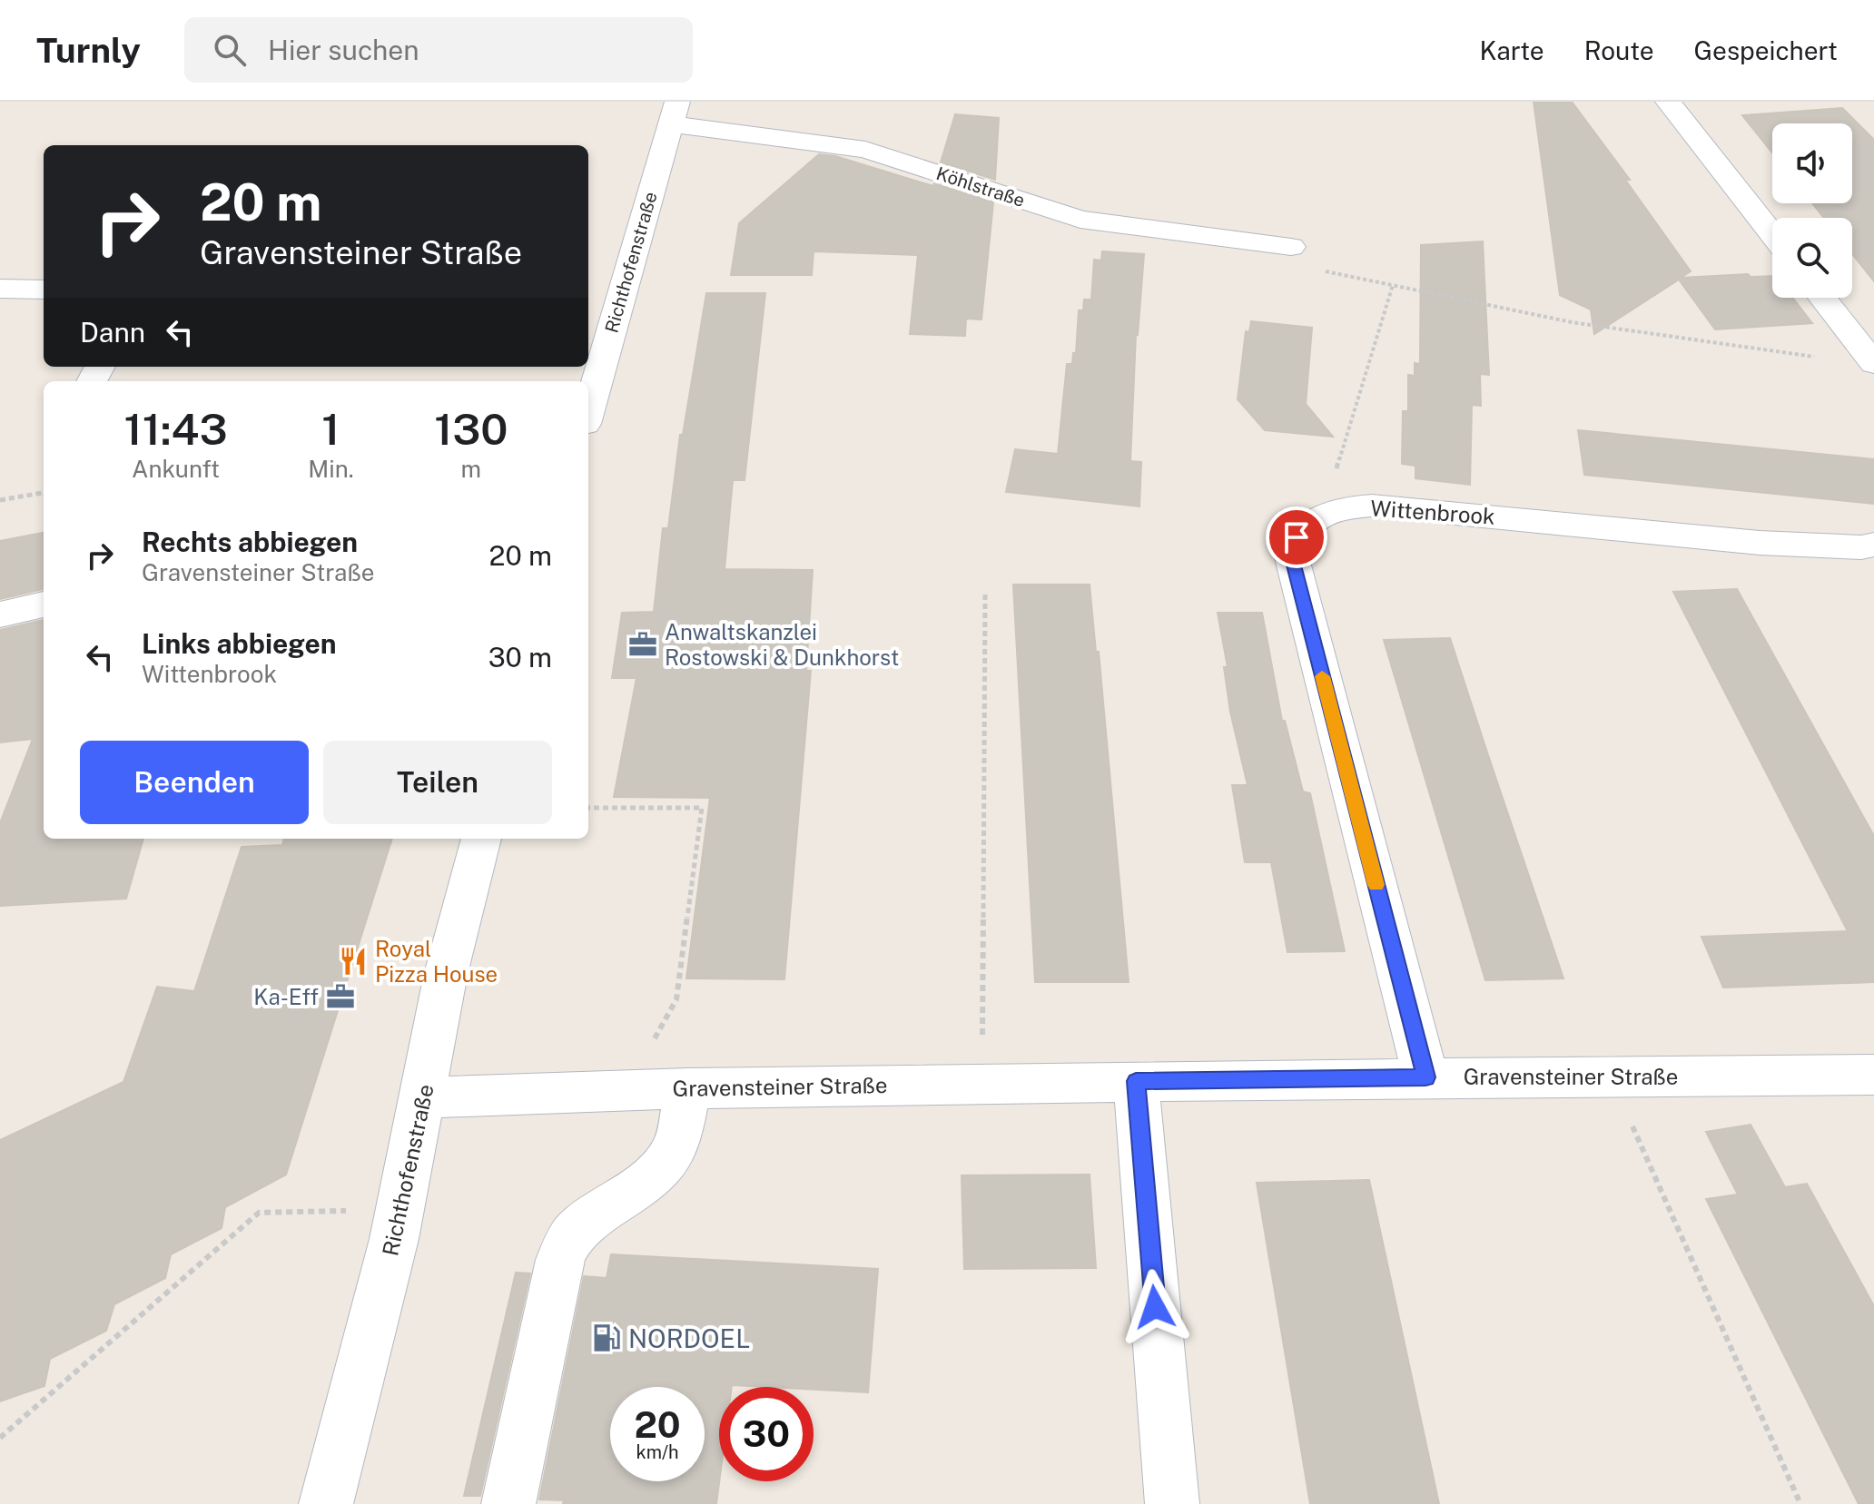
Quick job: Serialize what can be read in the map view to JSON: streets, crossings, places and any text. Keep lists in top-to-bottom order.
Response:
{
  "streets": {
    "street": [
      "Köhlstraße",
      "Richthofenstraße",
      "Wittenbrook",
      "Gravensteiner Straße"
    ]
  },
  "crossings": [
    ["Köhlstraße", "Richthofenstraße"],
    ["Richthofenstraße", "Gravensteiner Straße"],
    ["Wittenbrook", "Gravensteiner Straße"]
  ],
  "places": {
    "office": ["Anwaltskanzlei Rostowski & Dunkhorst", "Ka-Eff"],
    "restaurant": ["Royal Pizza House"],
    "fuel station": ["NORDOEL"]
  },
  "page": {
    "header": "Turnly",
    "search": "Hier suchen",
    "nav": ["Karte", "Route", "Gespeichert"],
    "turn": ["20 m", "Gravensteiner Straße"],
    "then": "Dann",
    "eta": [
      "11:43",
      "Ankunft",
      "1",
      "Min.",
      "130",
      "m"
    ],
    "list": [
      {
        "name": "Rechts abbiegen",
        "note": "Gravensteiner Straße",
        "value": "20 m"
      },
      {
        "name": "Links abbiegen",
        "note": "Wittenbrook",
        "value": "30 m"
      }
    ],
    "buttons": ["Beenden", "Teilen"],
    "speed": "20 km/h",
    "limit": "30"
  }
}
